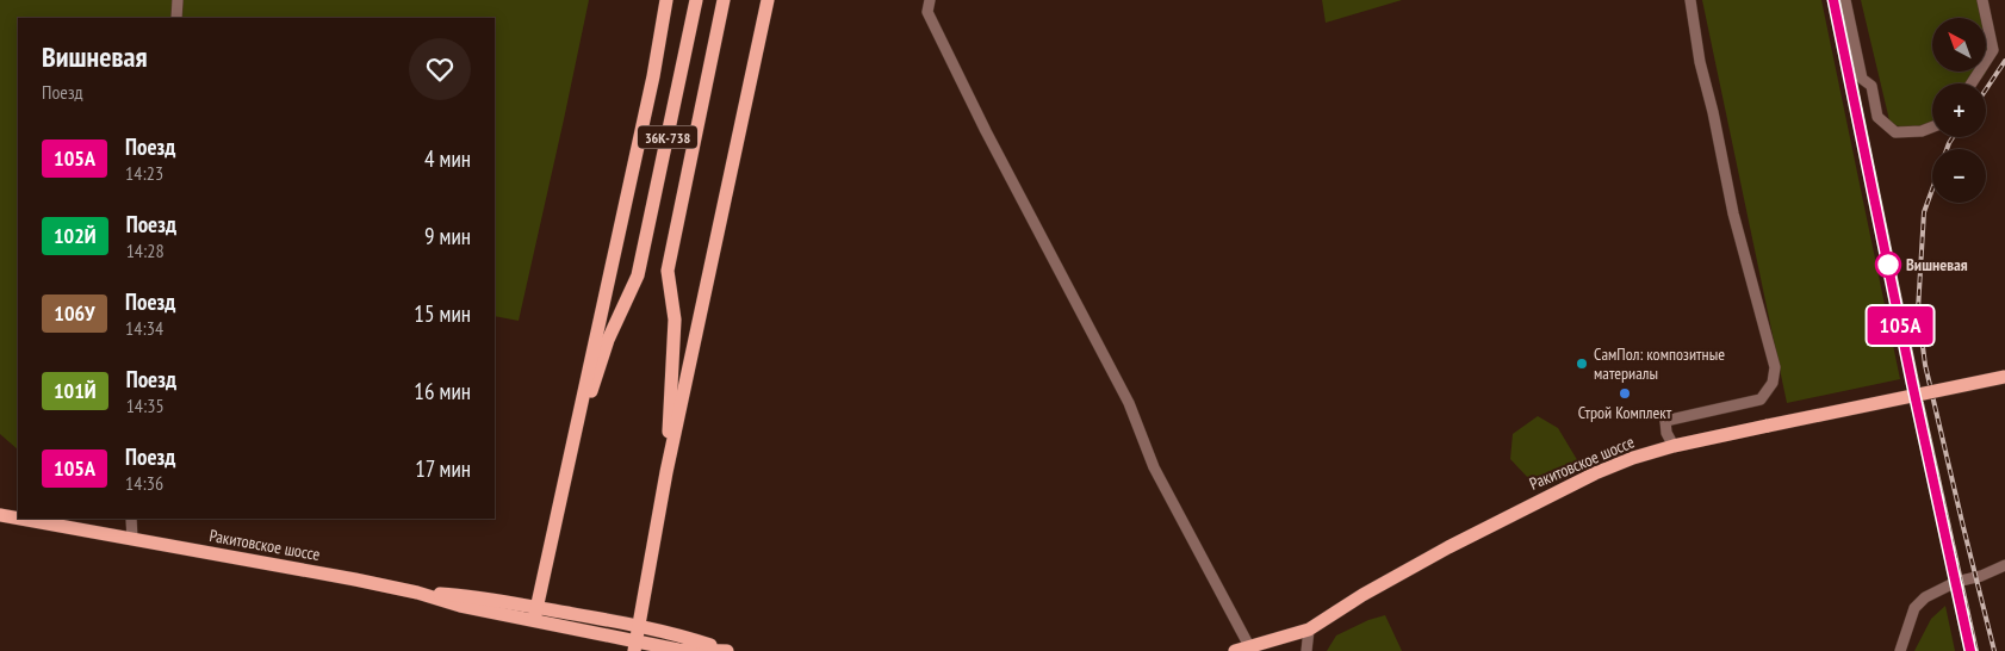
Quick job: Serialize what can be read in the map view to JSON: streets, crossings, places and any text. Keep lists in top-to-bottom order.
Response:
{
  "streets": {
    "main road": ["36К-738", "Ракитовское шоссе"]
  },
  "crossings": [
    ["36К-738", "Ракитовское шоссе"]
  ],
  "places": ["Вишневая", "СамПол: композитные материалы", "Строй Комплект"],
  "north": "top left",
  "page": {
    "on_map": "105А",
    "map_buttons": ["+", "−"],
    "heading": ["Вишневая", "Поезд"],
    "list": [
      {
        "mark": "105А",
        "name": "Поезд",
        "note": "14:23",
        "value": "4 мин"
      },
      {
        "mark": "102Й",
        "name": "Поезд",
        "note": "14:28",
        "value": "9 мин"
      },
      {
        "mark": "106У",
        "name": "Поезд",
        "note": "14:34",
        "value": "15 мин"
      },
      {
        "mark": "101Й",
        "name": "Поезд",
        "note": "14:35",
        "value": "16 мин"
      },
      {
        "mark": "105А",
        "name": "Поезд",
        "note": "14:36",
        "value": "17 мин"
      }
    ]
  }
}
